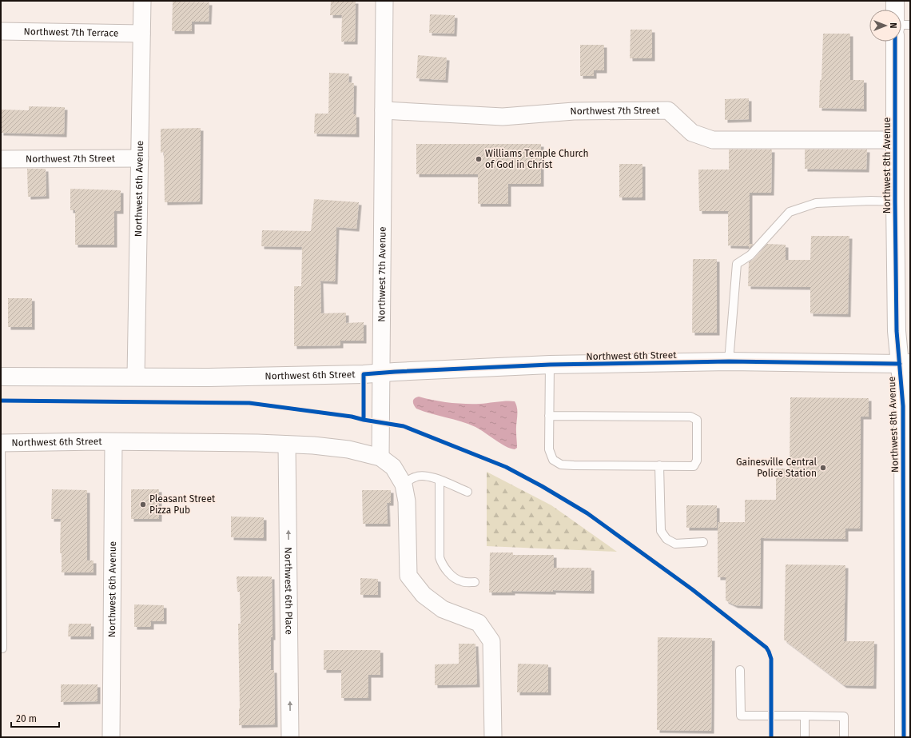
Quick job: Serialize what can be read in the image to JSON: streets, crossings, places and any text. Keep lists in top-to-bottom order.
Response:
{
  "streets": {
    "street": [
      "Northwest 7th Terrace",
      "Northwest 7th Street",
      "Northwest 8th Avenue",
      "Northwest 6th Avenue",
      "Northwest 7th Avenue",
      "Northwest 6th Street",
      "Northwest 6th Place"
    ]
  },
  "crossings": [
    ["Northwest 7th Terrace", "Northwest 6th Avenue"],
    ["Northwest 7th Street", "Northwest 8th Avenue"],
    ["Northwest 7th Street", "Northwest 6th Avenue"],
    ["Northwest 7th Street", "Northwest 7th Avenue"],
    ["Northwest 8th Avenue", "Northwest 6th Street"],
    ["Northwest 6th Avenue", "Northwest 6th Street"],
    ["Northwest 7th Avenue", "Northwest 6th Street"],
    ["Northwest 6th Street", "Northwest 6th Place"]
  ],
  "one_way": ["Northwest 6th Place"],
  "places": ["Williams Temple Church of God in Christ", "Gainesville Central Police Station", "Pleasant Street Pizza Pub"],
  "scale_bar": "20 m",
  "north": "right"
}
